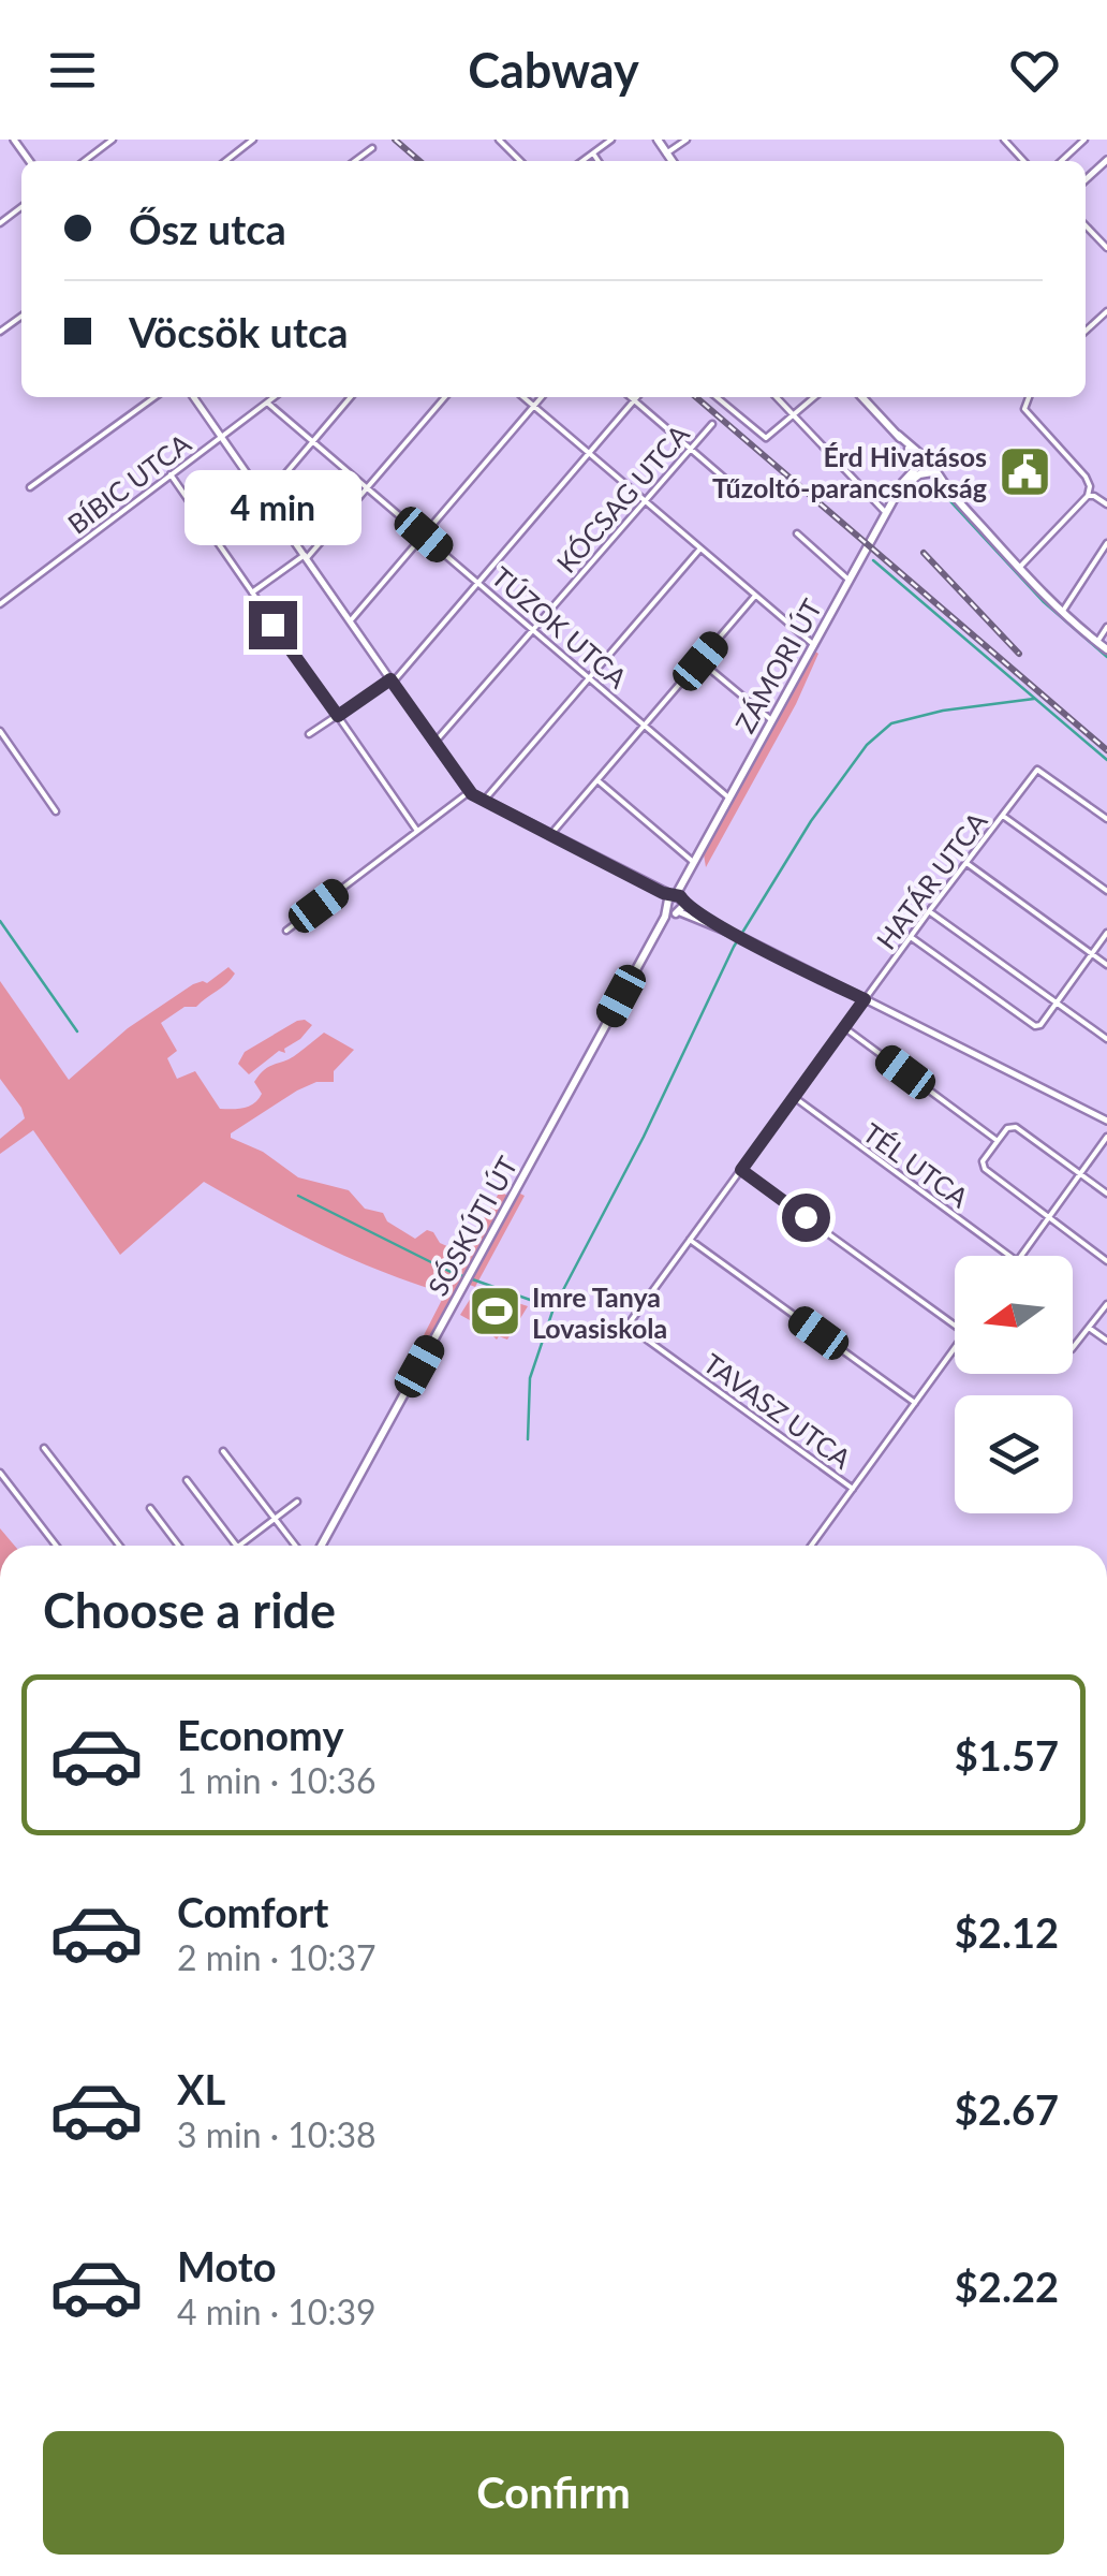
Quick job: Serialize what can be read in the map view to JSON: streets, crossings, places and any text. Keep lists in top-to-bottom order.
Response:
{
  "streets": {
    "main road": ["ZÁMORI ÚT", "SÓSKÚTI ÚT"],
    "street": [
      "BÍBIC UTCA",
      "KÓCSAG UTCA",
      "TÚZOK UTCA",
      "HATÁR UTCA",
      "TÉL UTCA",
      "TAVASZ UTCA"
    ]
  },
  "crossings": [
    ["BÍBIC UTCA", "TÚZOK UTCA"],
    ["KÓCSAG UTCA", "TÚZOK UTCA"],
    ["TÚZOK UTCA", "ZÁMORI ÚT"],
    ["ZÁMORI ÚT", "SÓSKÚTI ÚT"],
    ["HATÁR UTCA", "TÉL UTCA"],
    ["HATÁR UTCA", "TAVASZ UTCA"]
  ],
  "places": {
    "public building": ["Érd Hivatásos Tűzoltó-parancsnokság"],
    "sports": ["Imre Tanya Lovasiskola"]
  },
  "north": "left",
  "page": {
    "header": "Cabway",
    "banner": ["Ősz utca", "Vöcsök utca"],
    "bubble": "4 min",
    "heading": "Choose a ride",
    "list": [
      {
        "name": "Economy",
        "note": "1 min · 10:36",
        "value": "$1.57"
      },
      {
        "name": "Comfort",
        "note": "2 min · 10:37",
        "value": "$2.12"
      },
      {
        "name": "XL",
        "note": "3 min · 10:38",
        "value": "$2.67"
      },
      {
        "name": "Moto",
        "note": "4 min · 10:39",
        "value": "$2.22"
      }
    ],
    "buttons": "Confirm"
  }
}
